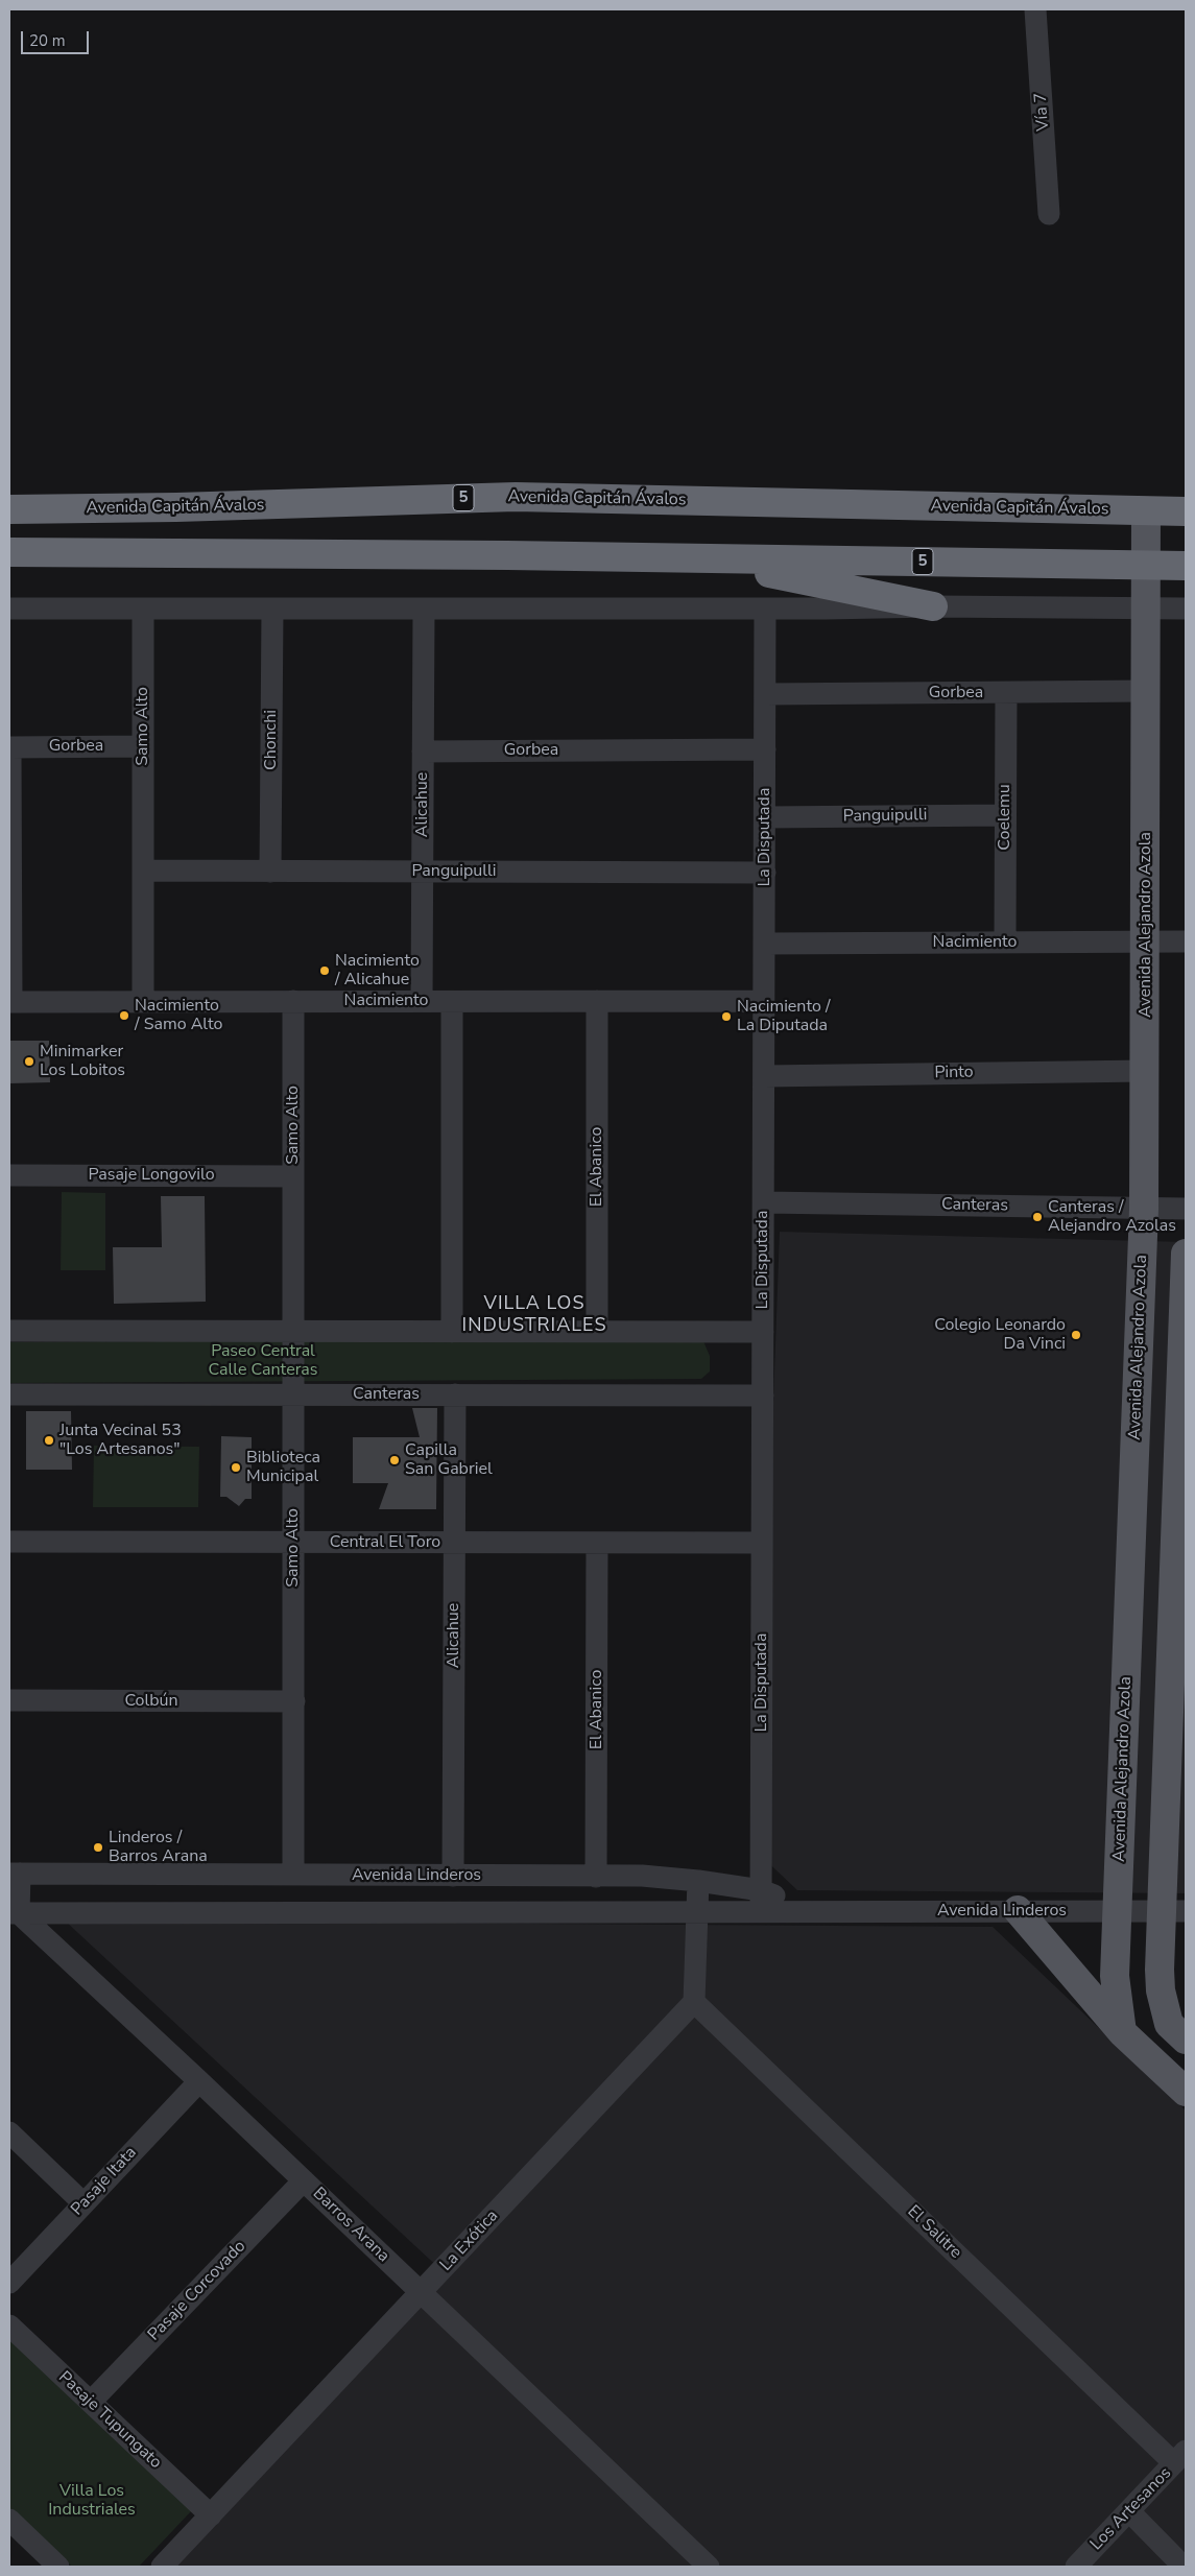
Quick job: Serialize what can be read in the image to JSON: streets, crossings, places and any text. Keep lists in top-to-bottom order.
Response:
{
  "streets": {
    "highway": ["5", "Avenida Capitán Ávalos"],
    "main road": ["Avenida Alejandro Azola"],
    "street": [
      "Vía 7",
      "Gorbea",
      "Samo Alto",
      "Chonchi",
      "Alicahue",
      "Panguipulli",
      "Coelemu",
      "La Disputada",
      "Nacimiento",
      "Pinto",
      "El Abanico",
      "Pasaje Longovilo",
      "Canteras",
      "Central El Toro",
      "Colbún",
      "Avenida Linderos",
      "Pasaje Itata",
      "Barros Arana",
      "El Salitre",
      "La Exótica",
      "Pasaje Corcovado",
      "Pasaje Tupungato",
      "Los Artesanos"
    ]
  },
  "crossings": [
    ["5", "Avenida Alejandro Azola"],
    ["Avenida Capitán Ávalos", "Avenida Alejandro Azola"],
    ["Gorbea", "Samo Alto"],
    ["Gorbea", "Alicahue"],
    ["Gorbea", "Coelemu"],
    ["Gorbea", "La Disputada"],
    ["Gorbea", "Avenida Alejandro Azola"],
    ["Samo Alto", "Panguipulli"],
    ["Samo Alto", "Nacimiento"],
    ["Samo Alto", "Pasaje Longovilo"],
    ["Samo Alto", "Canteras"],
    ["Samo Alto", "Central El Toro"],
    ["Samo Alto", "Colbún"],
    ["Samo Alto", "Avenida Linderos"],
    ["Chonchi", "Panguipulli"],
    ["Alicahue", "Panguipulli"],
    ["Alicahue", "Nacimiento"],
    ["Alicahue", "Canteras"],
    ["Alicahue", "Central El Toro"],
    ["Alicahue", "Avenida Linderos"],
    ["Panguipulli", "Coelemu"],
    ["Panguipulli", "La Disputada"],
    ["Coelemu", "Nacimiento"],
    ["La Disputada", "Nacimiento"],
    ["La Disputada", "Pinto"],
    ["La Disputada", "Canteras"],
    ["La Disputada", "Central El Toro"],
    ["La Disputada", "Avenida Linderos"],
    ["Avenida Alejandro Azola", "Nacimiento"],
    ["Avenida Alejandro Azola", "Pinto"],
    ["Avenida Alejandro Azola", "Canteras"],
    ["Avenida Alejandro Azola", "Avenida Linderos"],
    ["Nacimiento", "El Abanico"],
    ["El Abanico", "Central El Toro"],
    ["El Abanico", "Avenida Linderos"],
    ["Avenida Linderos", "Barros Arana"],
    ["Pasaje Itata", "Barros Arana"],
    ["Barros Arana", "La Exótica"],
    ["Barros Arana", "Pasaje Corcovado"],
    ["El Salitre", "La Exótica"],
    ["El Salitre", "Los Artesanos"],
    ["La Exótica", "Pasaje Tupungato"],
    ["Pasaje Corcovado", "Pasaje Tupungato"]
  ],
  "districts": ["VILLA LOS INDUSTRIALES"],
  "parks": ["Paseo Central Calle Canteras", "Villa Los Industriales"],
  "places": [
    "Nacimiento / Alicahue",
    "Nacimiento / Samo Alto",
    "Nacimiento / La Diputada",
    "Minimarker Los Lobitos",
    "Canteras / Alejandro Azolas",
    "Colegio Leonardo Da Vinci",
    "Junta Vecinal 53 \"Los Artesanos\"",
    "Capilla San Gabriel",
    "Biblioteca Municipal",
    "Linderos / Barros Arana"
  ],
  "scale_bar": "20 m"
}
